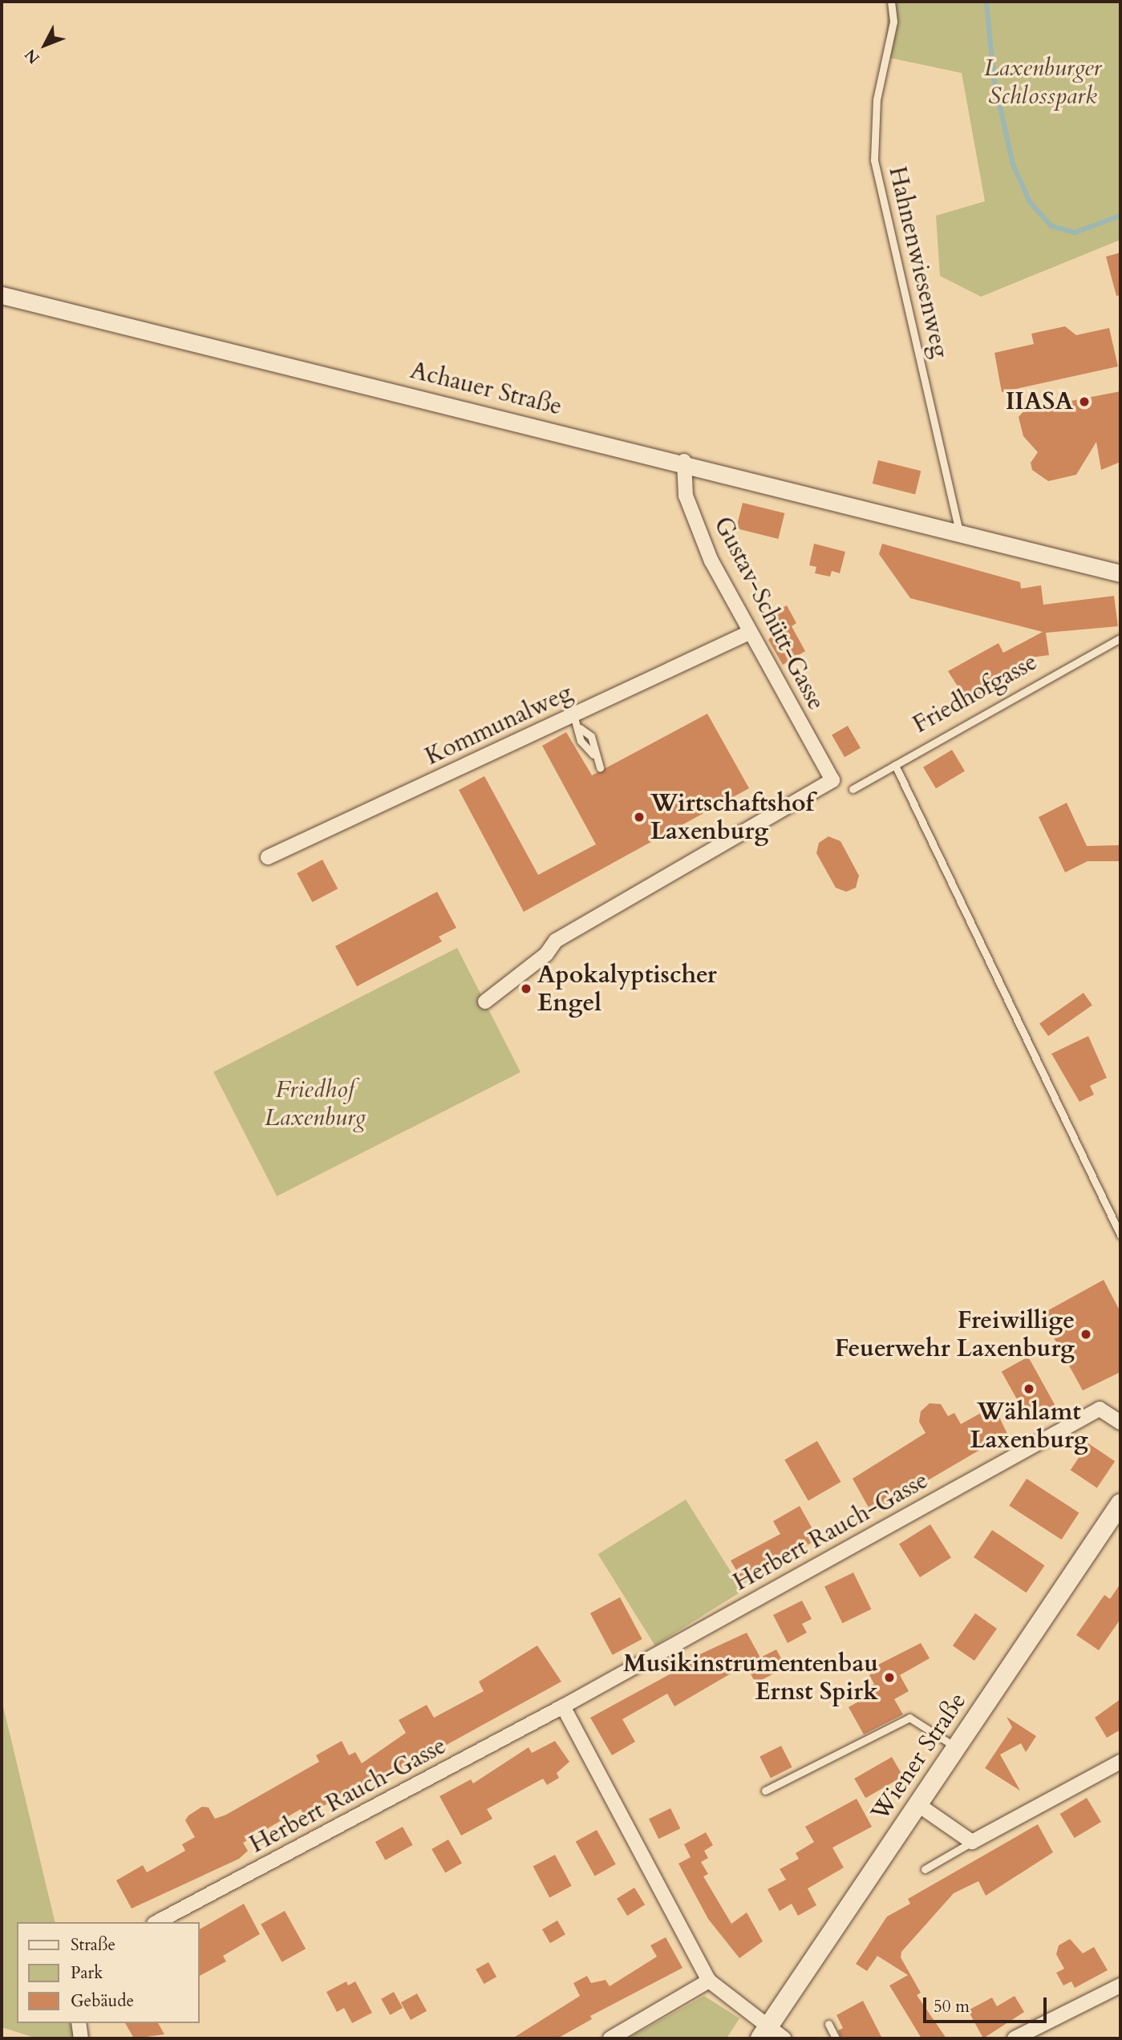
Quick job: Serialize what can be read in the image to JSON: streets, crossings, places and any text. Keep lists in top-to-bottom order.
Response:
{
  "streets": {
    "main road": ["Wiener Straße"],
    "street": [
      "Achauer Straße",
      "Gustav-Schütt-Gasse",
      "Kommunalweg",
      "Herbert Rauch-Gasse"
    ],
    "lane": ["Hahnenwiesenweg", "Friedhofgasse"]
  },
  "crossings": [
    ["Hahnenwiesenweg", "Achauer Straße"],
    ["Achauer Straße", "Gustav-Schütt-Gasse"],
    ["Gustav-Schütt-Gasse", "Kommunalweg"]
  ],
  "parks": ["Laxenburger Schlosspark", "Friedhof Laxenburg"],
  "places": [
    "IIASA",
    "Wirtschaftshof Laxenburg",
    "Apokalyptischer Engel",
    "Freiwillige Feuerwehr Laxenburg",
    "Wählamt Laxenburg",
    "Musikinstrumentenbau Ernst Spirk"
  ],
  "legend": ["Straße", "Park", "Gebäude"],
  "scale_bar": "50 m",
  "north": "bottom left"
}
